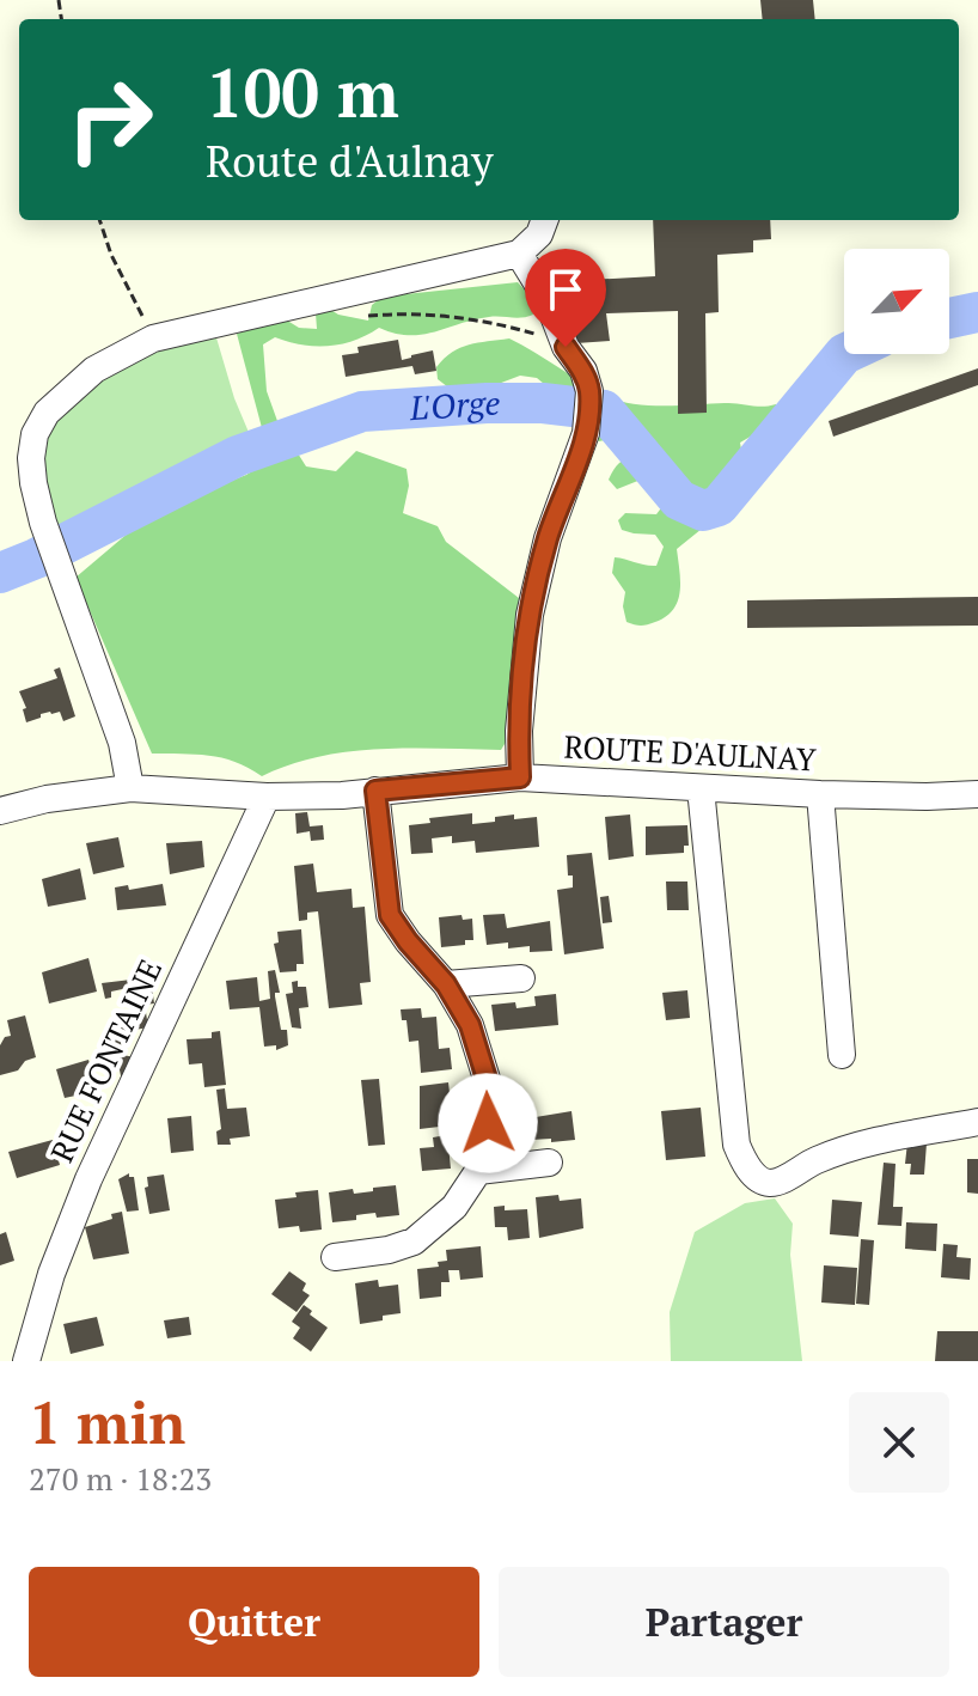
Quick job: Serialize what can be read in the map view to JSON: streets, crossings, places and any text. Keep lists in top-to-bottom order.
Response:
{
  "streets": {
    "street": ["ROUTE D'AULNAY", "RUE FONTAINE"]
  },
  "crossings": [
    ["ROUTE D'AULNAY", "RUE FONTAINE"]
  ],
  "water": ["L'Orge"],
  "north": "top right",
  "page": {
    "turn": ["100 m", "Route d'Aulnay"],
    "heading": ["1 min", "270 m · 18:23"],
    "buttons": ["Quitter", "Partager"]
  }
}
